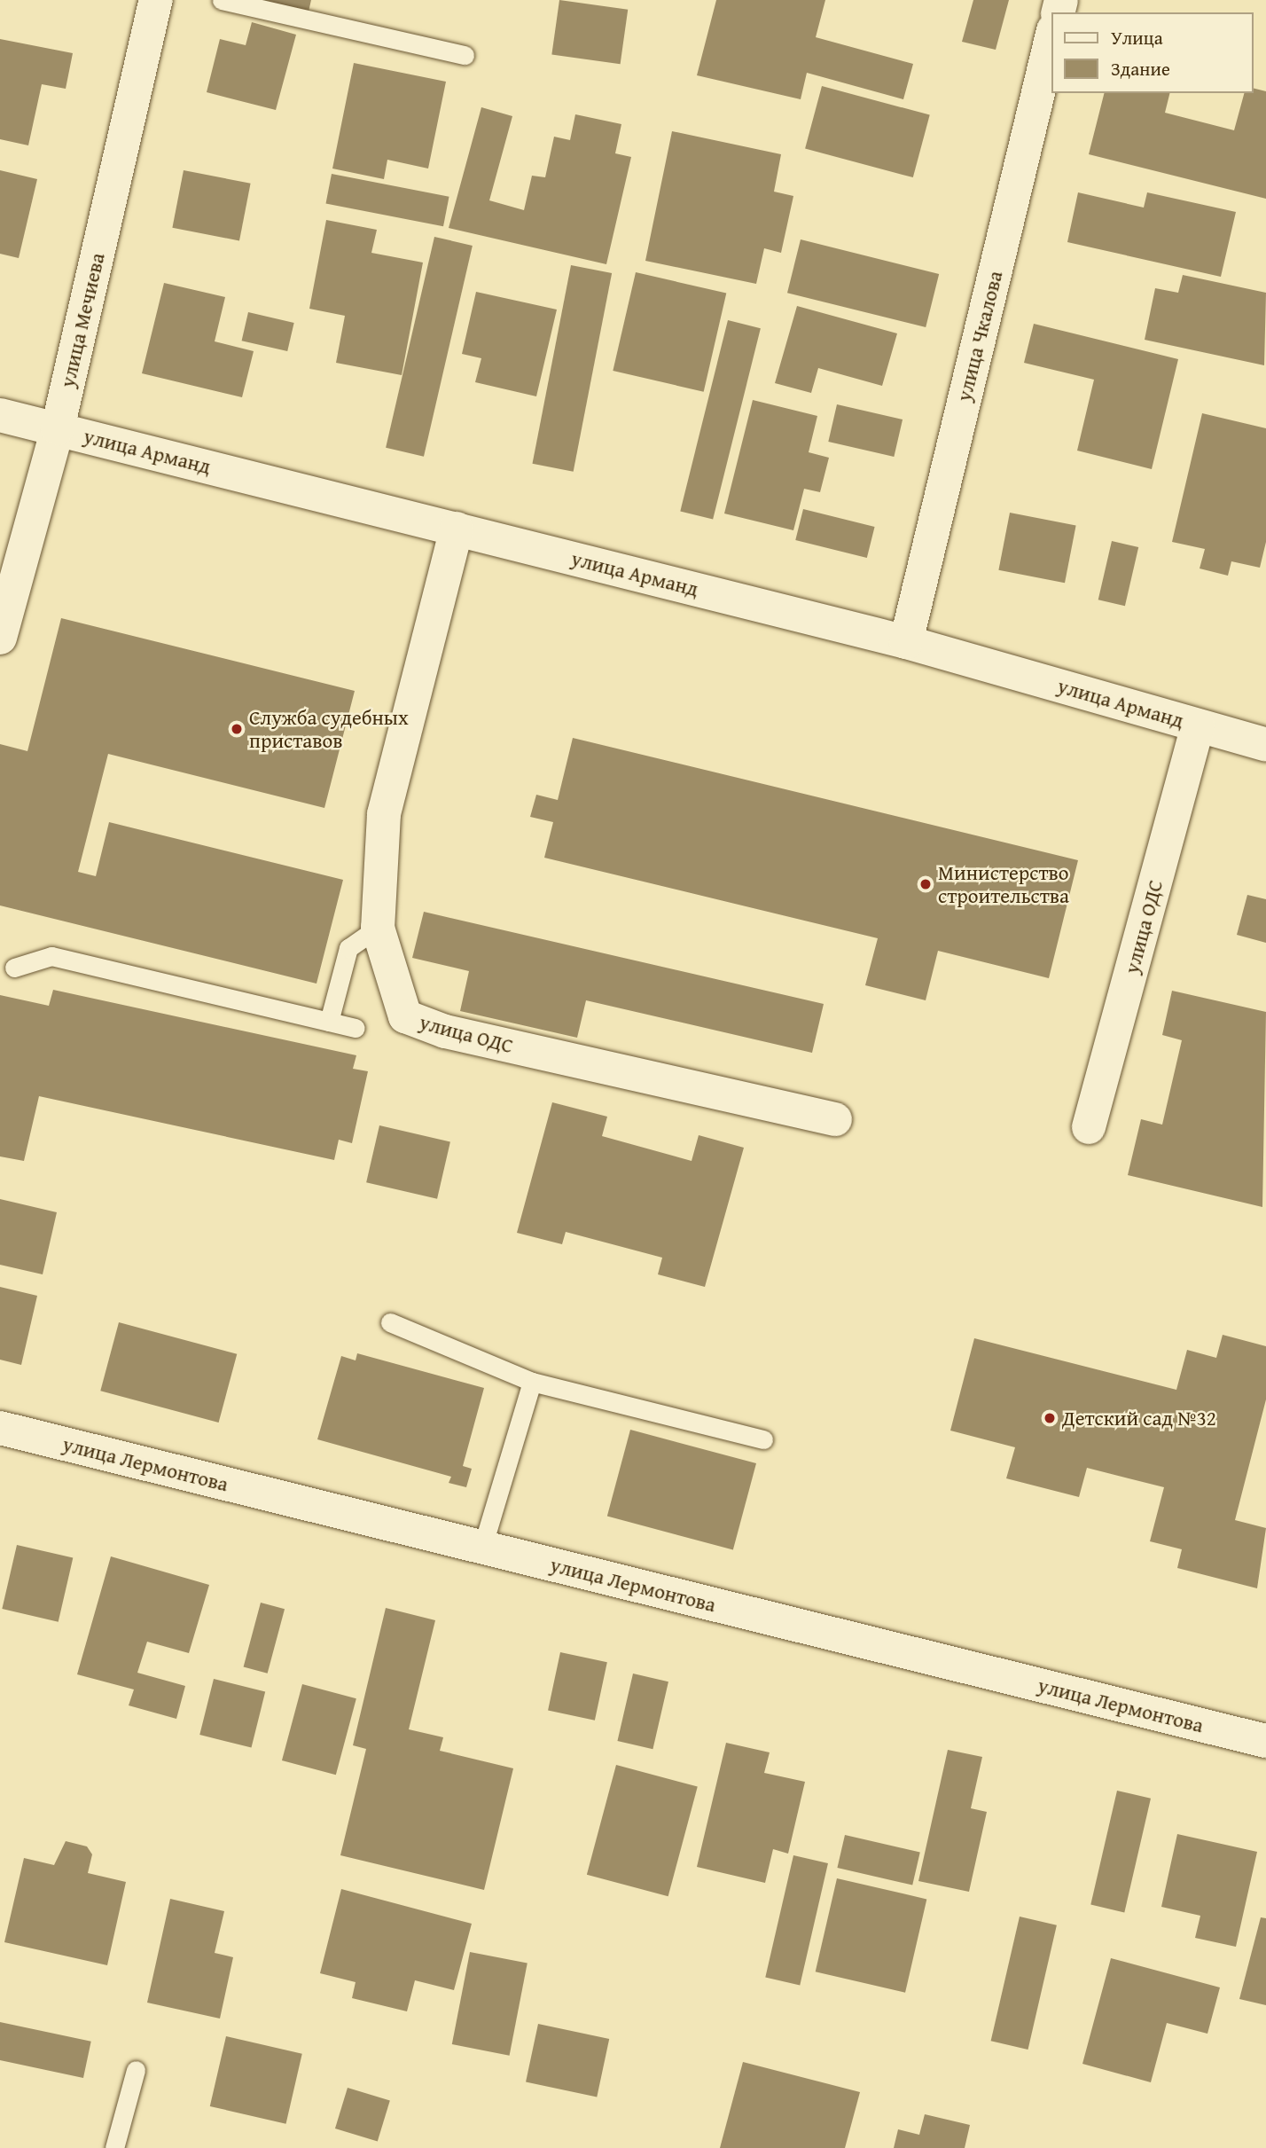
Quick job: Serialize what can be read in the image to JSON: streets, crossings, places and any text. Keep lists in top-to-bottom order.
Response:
{
  "streets": {
    "street": [
      "улица Мечиева",
      "улица Чкалова",
      "улица Арманд",
      "улица ОДС",
      "улица Лермонтова"
    ]
  },
  "crossings": [
    ["улица Мечиева", "улица Арманд"],
    ["улица Чкалова", "улица Арманд"],
    ["улица Арманд", "улица ОДС"]
  ],
  "places": ["Служба судебных приставов", "Министерство строительства", "Детский сад №32"],
  "legend": ["Улица", "Здание"]
}
